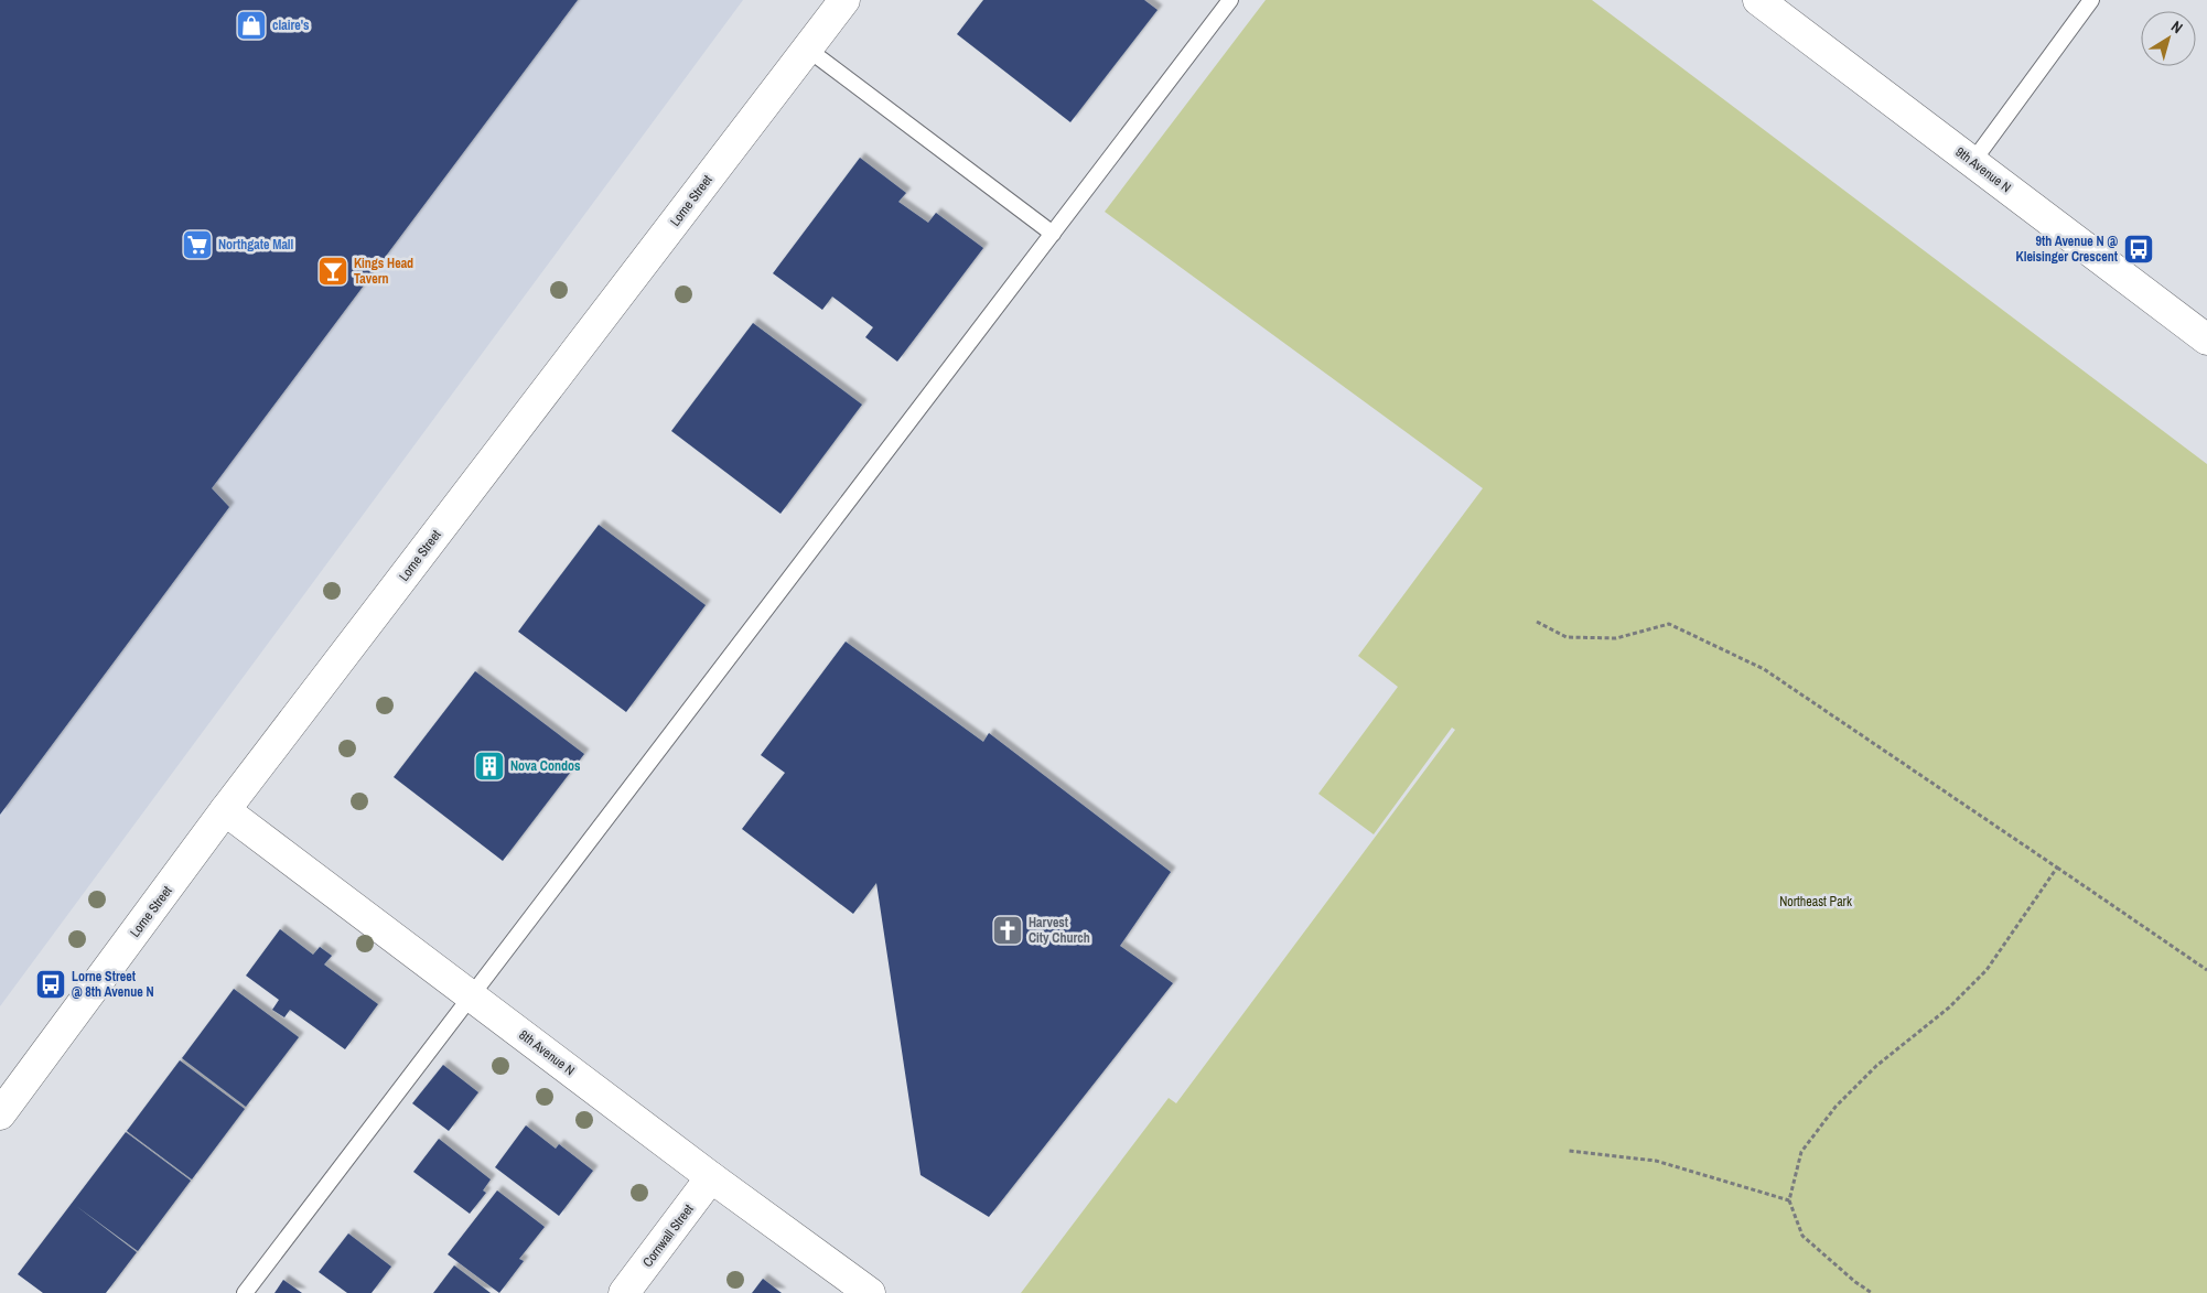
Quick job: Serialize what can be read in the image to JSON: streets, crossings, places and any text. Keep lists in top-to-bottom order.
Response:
{
  "streets": {
    "street": [
      "9th Avenue N",
      "Lorne Street",
      "8th Avenue N",
      "Cornwall Street"
    ]
  },
  "crossings": [
    ["Lorne Street", "8th Avenue N"],
    ["8th Avenue N", "Cornwall Street"]
  ],
  "parks": ["Northeast Park"],
  "places": {
    "shop": ["claire's"],
    "supermarket": ["Northgate Mall"],
    "bus stop": ["9th Avenue N @ Kleisinger Crescent", "Lorne Street @ 8th Avenue N"],
    "bar": ["Kings Head Tavern"],
    "building": ["Nova Condos"],
    "church": ["Harvest City Church"]
  },
  "north": "top right"
}
